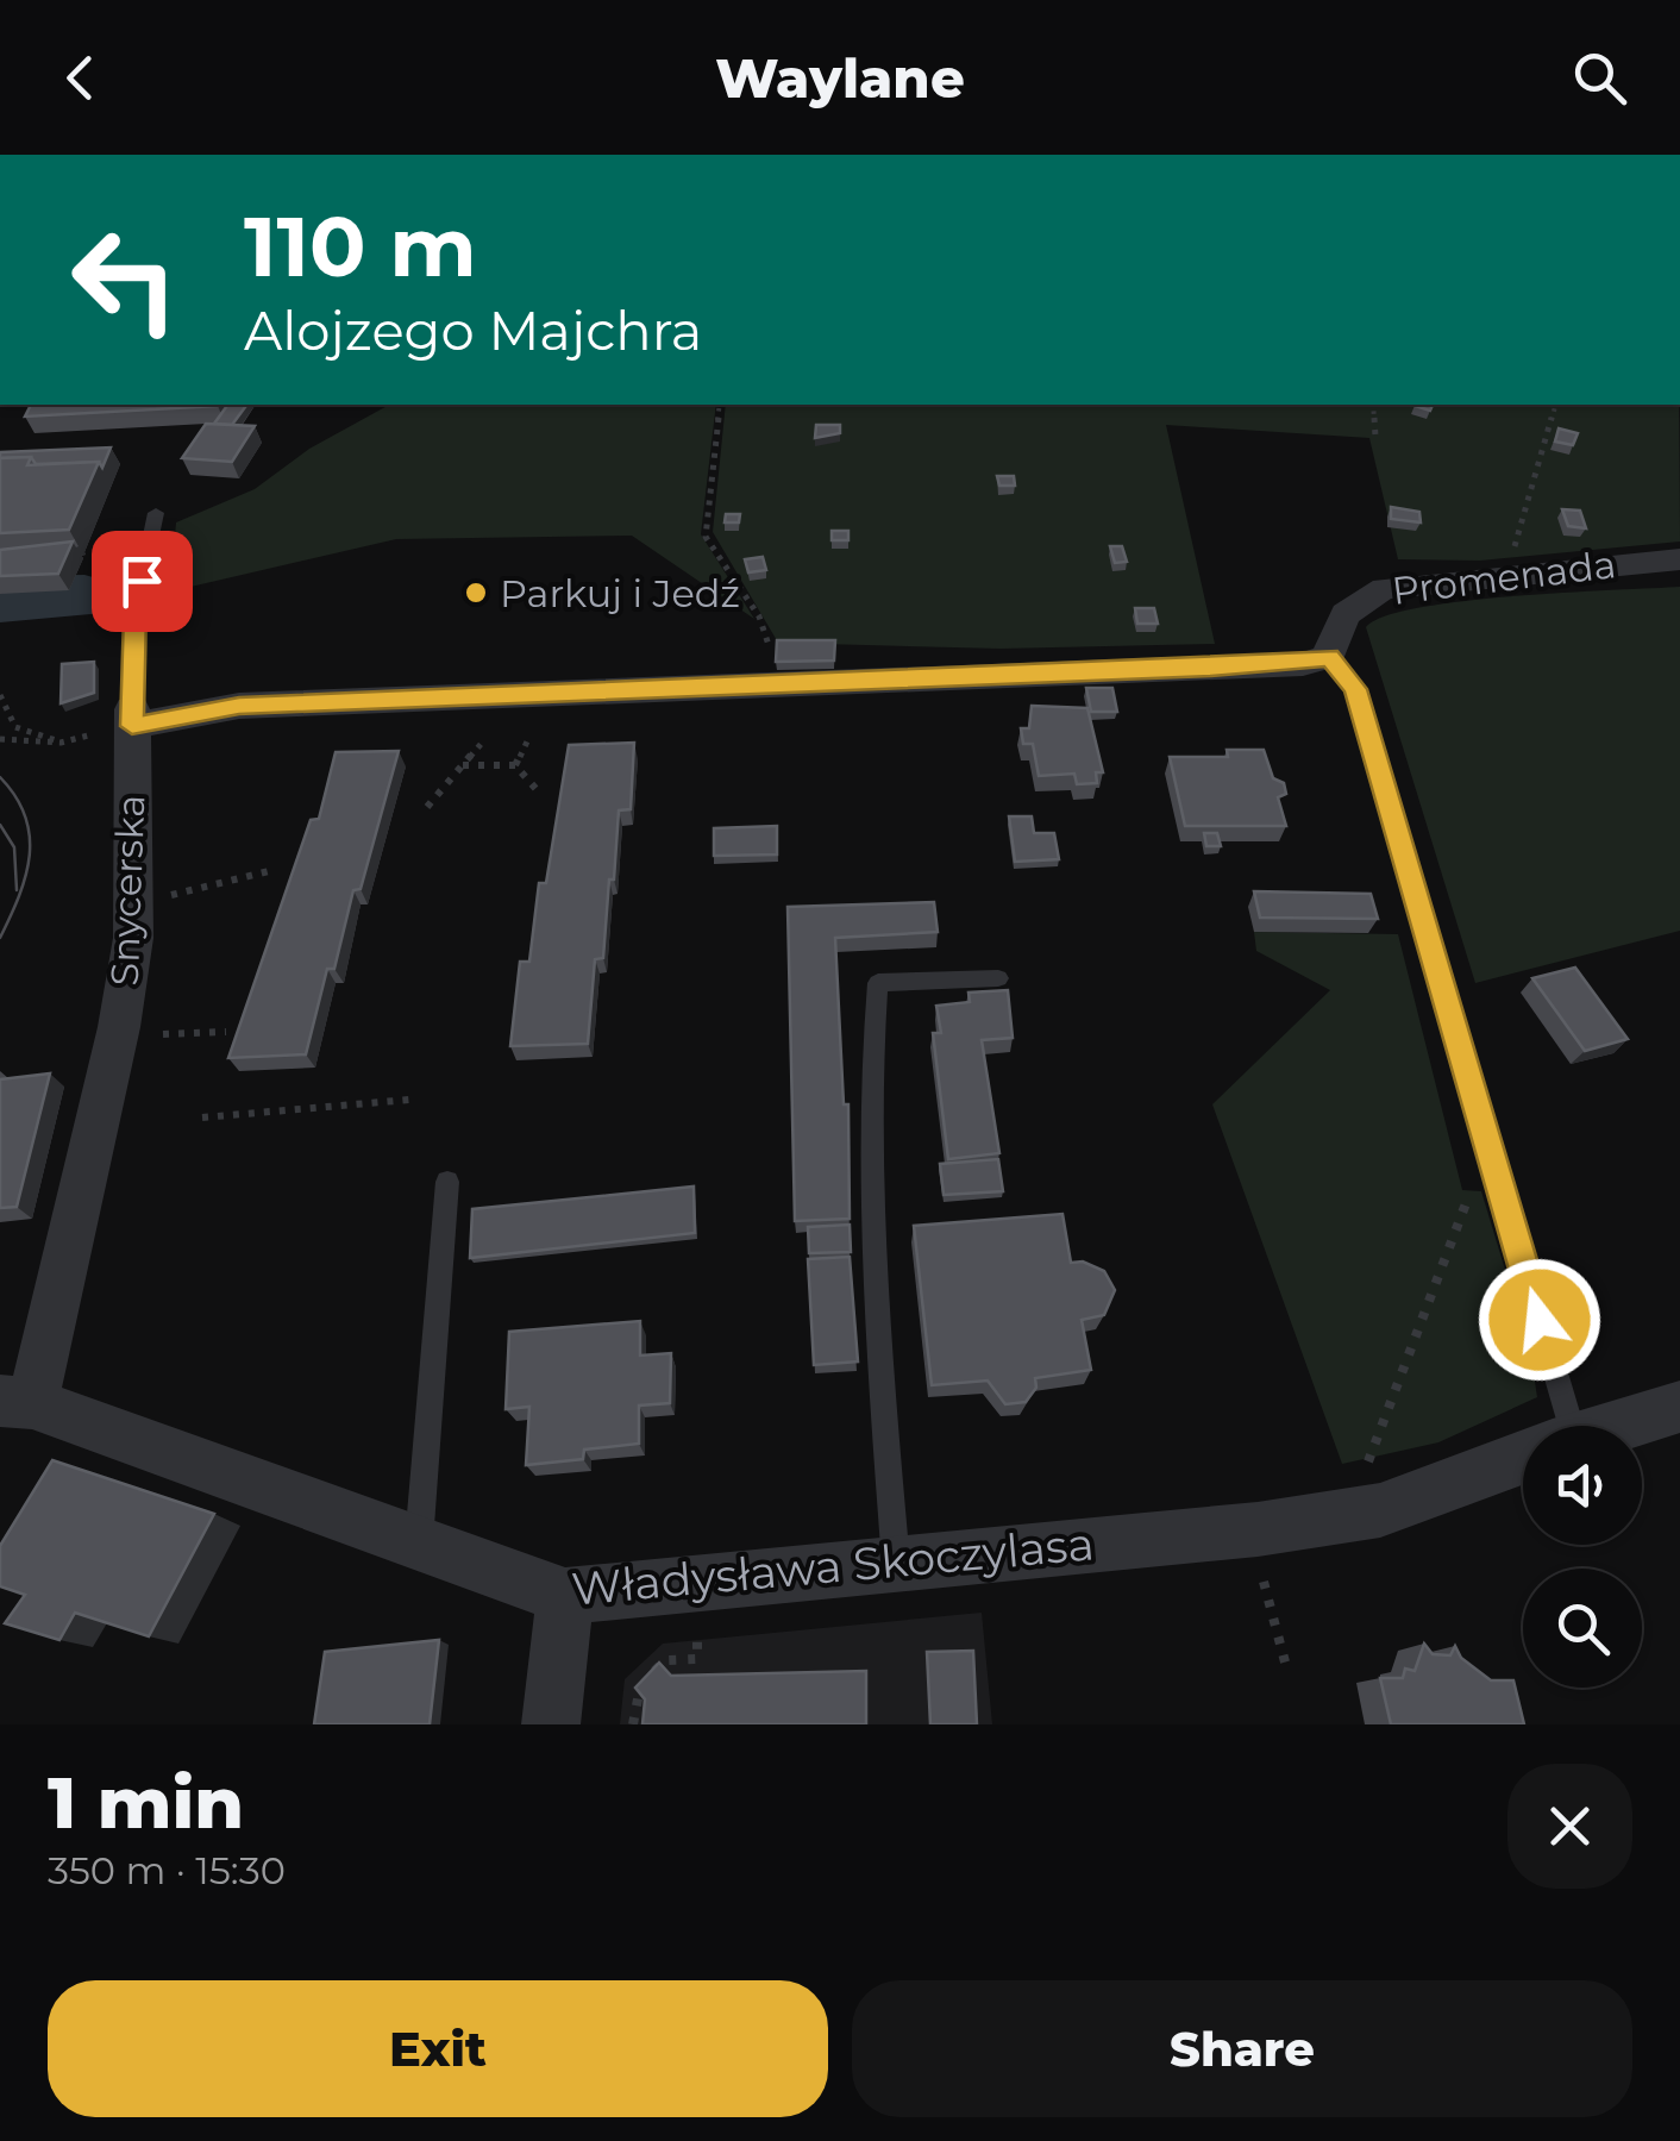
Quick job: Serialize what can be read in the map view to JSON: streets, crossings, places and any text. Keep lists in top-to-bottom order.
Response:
{
  "streets": {
    "street": ["Promenada", "Snycerska", "Władysława Skoczylasa"]
  },
  "crossings": [
    ["Snycerska", "Władysława Skoczylasa"]
  ],
  "places": ["Parkuj i Jedź"],
  "page": {
    "header": "Waylane",
    "turn": ["110 m", "Alojzego Majchra"],
    "heading": ["1 min", "350 m · 15:30"],
    "buttons": ["Exit", "Share"]
  }
}
